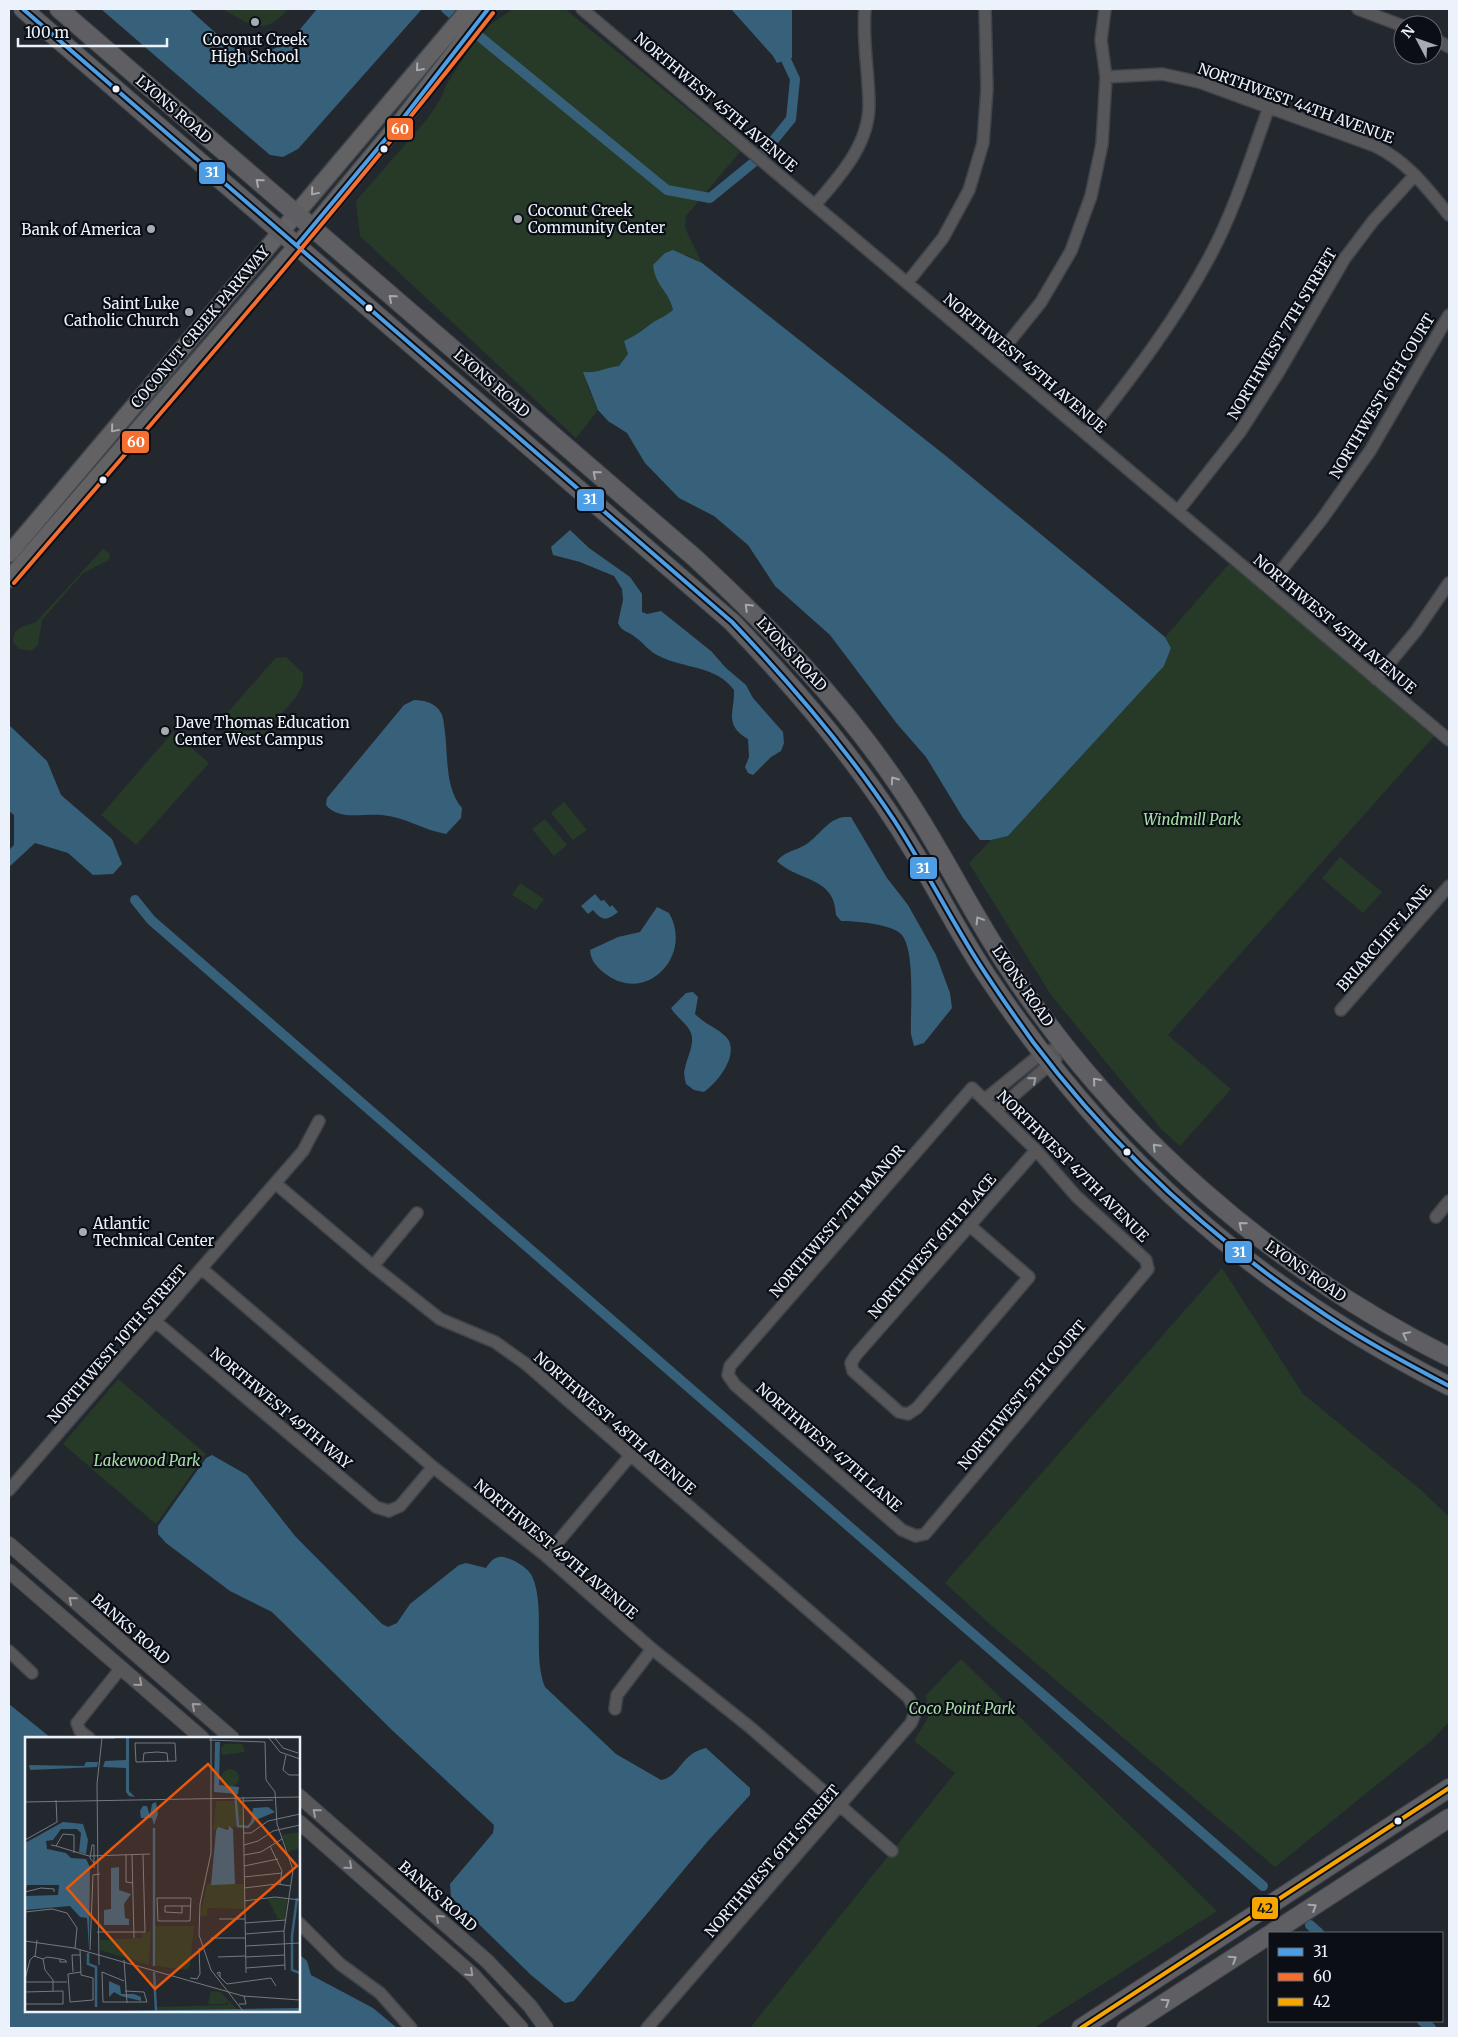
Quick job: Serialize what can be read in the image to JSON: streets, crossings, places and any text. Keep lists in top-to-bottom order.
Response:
{
  "streets": {
    "main road": ["LYONS ROAD", "COCONUT CREEK PARKWAY"],
    "street": [
      "NORTHWEST 45TH AVENUE",
      "NORTHWEST 44TH AVENUE",
      "NORTHWEST 7TH STREET",
      "NORTHWEST 6TH COURT",
      "BRIARCLIFF LANE",
      "NORTHWEST 47TH AVENUE",
      "NORTHWEST 7TH MANOR",
      "NORTHWEST 6TH PLACE",
      "NORTHWEST 10TH STREET",
      "NORTHWEST 5TH COURT",
      "NORTHWEST 49TH WAY",
      "NORTHWEST 48TH AVENUE",
      "NORTHWEST 47TH LANE",
      "NORTHWEST 49TH AVENUE",
      "BANKS ROAD",
      "NORTHWEST 6TH STREET"
    ]
  },
  "crossings": [
    ["NORTHWEST 45TH AVENUE", "NORTHWEST 7TH STREET"],
    ["NORTHWEST 45TH AVENUE", "NORTHWEST 6TH COURT"],
    ["NORTHWEST 44TH AVENUE", "NORTHWEST 7TH STREET"],
    ["LYONS ROAD", "COCONUT CREEK PARKWAY"],
    ["NORTHWEST 47TH AVENUE", "NORTHWEST 7TH MANOR"],
    ["NORTHWEST 47TH AVENUE", "NORTHWEST 6TH PLACE"],
    ["NORTHWEST 47TH AVENUE", "NORTHWEST 5TH COURT"],
    ["NORTHWEST 7TH MANOR", "NORTHWEST 47TH LANE"],
    ["NORTHWEST 10TH STREET", "NORTHWEST 49TH WAY"],
    ["NORTHWEST 10TH STREET", "NORTHWEST 48TH AVENUE"],
    ["NORTHWEST 10TH STREET", "NORTHWEST 49TH AVENUE"],
    ["NORTHWEST 5TH COURT", "NORTHWEST 47TH LANE"],
    ["NORTHWEST 49TH WAY", "NORTHWEST 49TH AVENUE"],
    ["NORTHWEST 48TH AVENUE", "NORTHWEST 6TH STREET"],
    ["NORTHWEST 49TH AVENUE", "NORTHWEST 6TH STREET"]
  ],
  "parks": ["Windmill Park", "Lakewood Park", "Coco Point Park"],
  "places": [
    "Coconut Creek High School",
    "Coconut Creek Community Center",
    "Bank of America",
    "Saint Luke Catholic Church",
    "Dave Thomas Education Center West Campus",
    "Atlantic Technical Center"
  ],
  "lines": ["transit line 31", "transit line 60", "transit line 42"],
  "legend": ["31", "60", "42"],
  "scale_bar": "100 m",
  "north": "top left"
}
